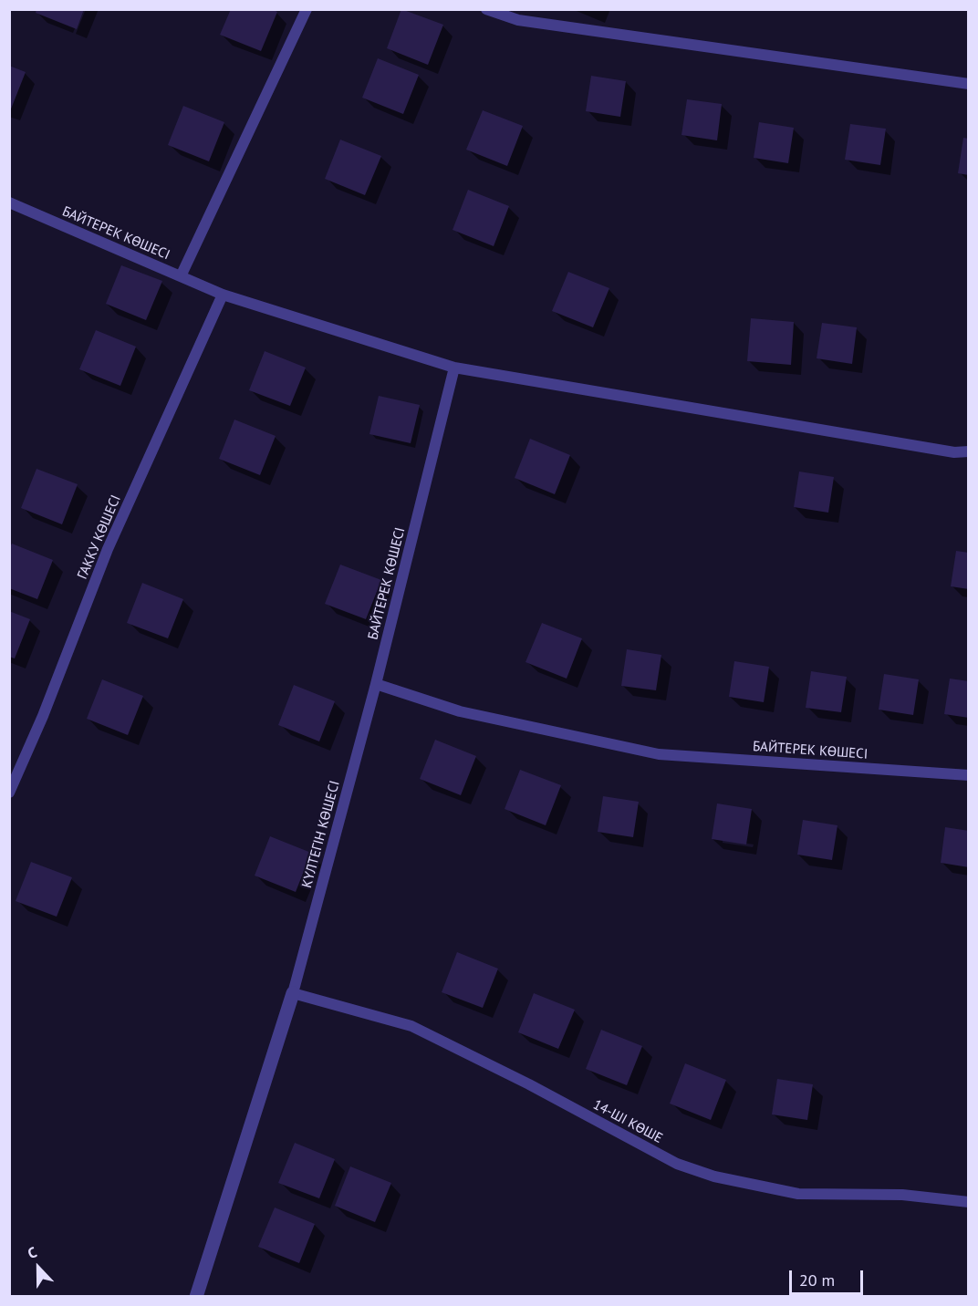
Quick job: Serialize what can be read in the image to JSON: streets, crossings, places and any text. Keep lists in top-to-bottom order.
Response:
{
  "streets": {
    "lane": [
      "БАЙТЕРЕК КӨШЕСІ",
      "ГАККУ КӨШЕСІ",
      "КҮЛТЕГІН КӨШЕСІ",
      "14-ШІ КӨШЕ"
    ]
  },
  "crossings": [
    ["БАЙТЕРЕК КӨШЕСІ", "ГАККУ КӨШЕСІ"],
    ["БАЙТЕРЕК КӨШЕСІ", "КҮЛТЕГІН КӨШЕСІ"],
    ["КҮЛТЕГІН КӨШЕСІ", "14-ШІ КӨШЕ"]
  ],
  "scale_bar": "20 m",
  "north": "top"
}
